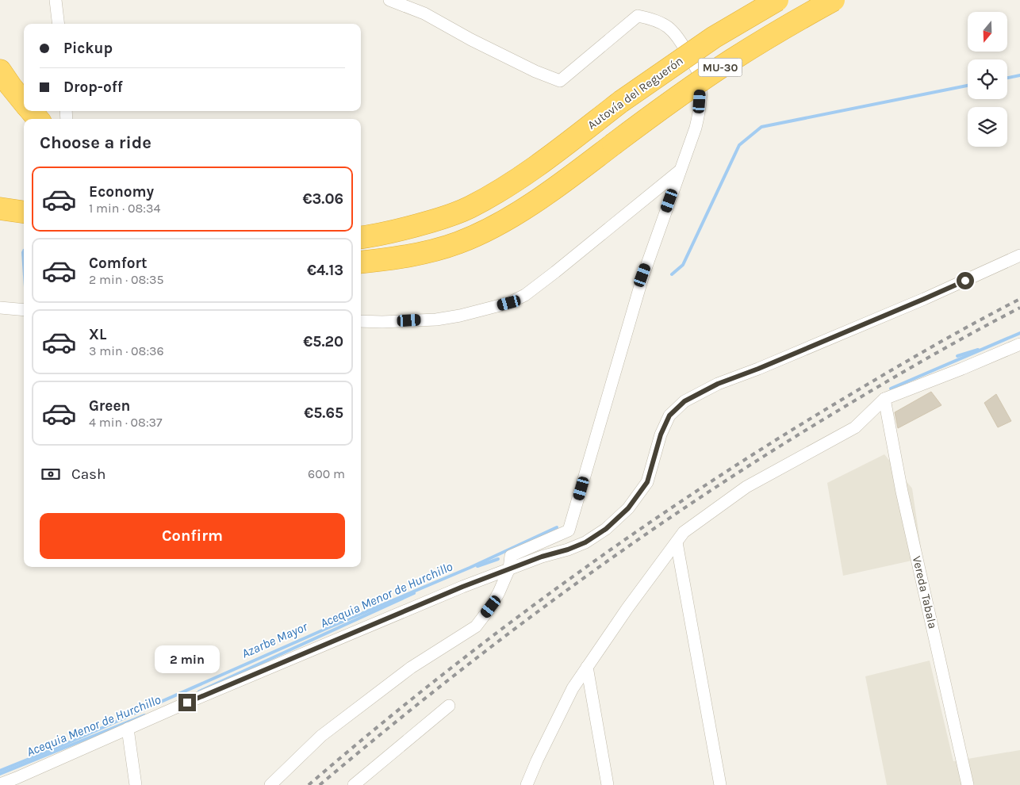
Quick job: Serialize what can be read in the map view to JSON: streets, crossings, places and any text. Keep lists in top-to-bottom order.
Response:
{
  "streets": {
    "highway": ["MU-30", "Autovía del Reguerón"],
    "street": ["Vereda Tabala"]
  },
  "water": ["Acequia Menor de Hurchillo", "Azarbe Mayor"],
  "north": "bottom",
  "page": {
    "banner": ["Pickup", "Drop-off"],
    "heading": "Choose a ride",
    "list": [
      {
        "name": "Economy",
        "note": "1 min · 08:34",
        "value": "€3.06"
      },
      {
        "name": "Comfort",
        "note": "2 min · 08:35",
        "value": "€4.13"
      },
      {
        "name": "XL",
        "note": "3 min · 08:36",
        "value": "€5.20"
      },
      {
        "name": "Green",
        "note": "4 min · 08:37",
        "value": "€5.65"
      }
    ],
    "pay": ["Cash", "600 m"],
    "buttons": "Confirm",
    "bubble": "2 min"
  }
}
